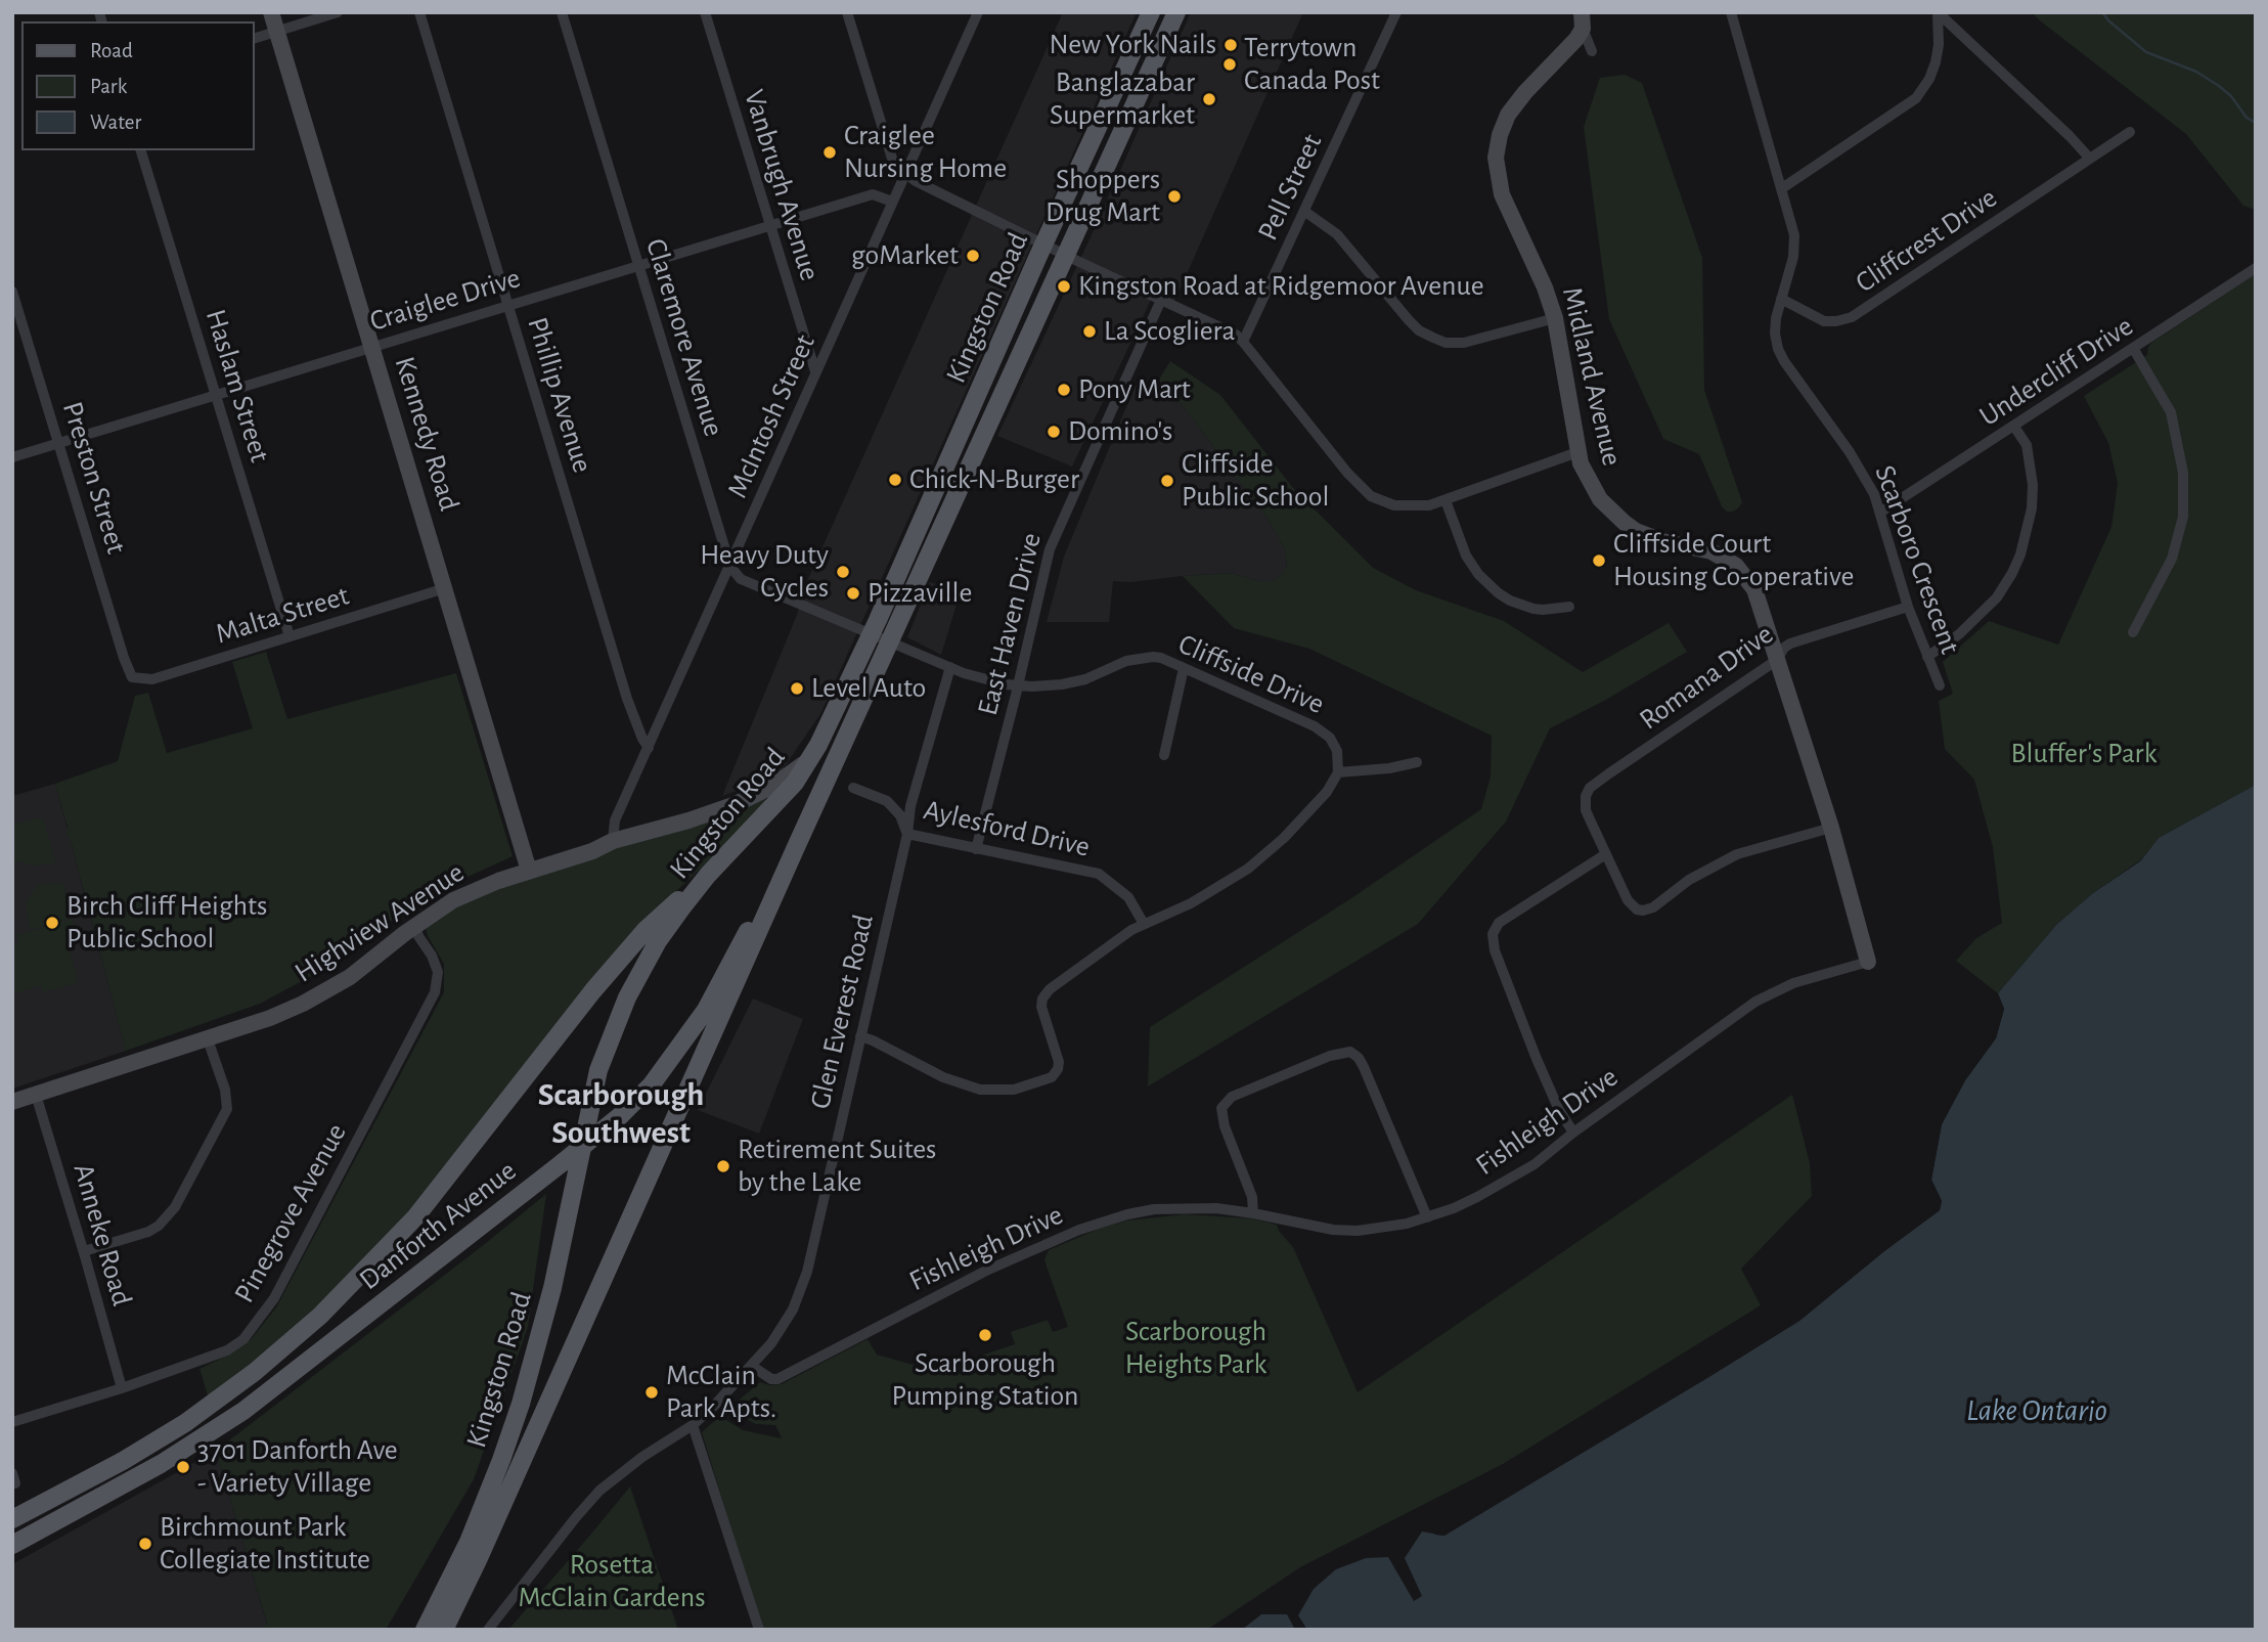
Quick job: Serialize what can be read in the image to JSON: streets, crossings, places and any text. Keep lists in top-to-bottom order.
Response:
{
  "streets": {
    "main road": ["Kingston Road", "Danforth Avenue"],
    "street": [
      "Vanbrugh Avenue",
      "Pell Street",
      "Cliffcrest Drive",
      "Craiglee Drive",
      "Claremore Avenue",
      "Undercliff Drive",
      "Midland Avenue",
      "Haslam Street",
      "Phillip Avenue",
      "McIntosh Street",
      "Kennedy Road",
      "Preston Street",
      "Scarboro Crescent",
      "Malta Street",
      "East Haven Drive",
      "Cliffside Drive",
      "Romana Drive",
      "Aylesford Drive",
      "Highview Avenue",
      "Glen Everest Road",
      "Fishleigh Drive",
      "Pinegrove Avenue",
      "Anneke Road"
    ]
  },
  "crossings": [
    ["Vanbrugh Avenue", "Craiglee Drive"],
    ["Vanbrugh Avenue", "McIntosh Street"],
    ["Cliffcrest Drive", "Scarboro Crescent"],
    ["Craiglee Drive", "Claremore Avenue"],
    ["Craiglee Drive", "Haslam Street"],
    ["Craiglee Drive", "Phillip Avenue"],
    ["Craiglee Drive", "McIntosh Street"],
    ["Craiglee Drive", "Kennedy Road"],
    ["Craiglee Drive", "Preston Street"],
    ["Kingston Road", "Cliffside Drive"],
    ["Kingston Road", "Highview Avenue"],
    ["Kingston Road", "Danforth Avenue"],
    ["Claremore Avenue", "McIntosh Street"],
    ["Undercliff Drive", "Scarboro Crescent"],
    ["Midland Avenue", "Romana Drive"],
    ["Midland Avenue", "Fishleigh Drive"],
    ["Haslam Street", "Malta Street"],
    ["Phillip Avenue", "McIntosh Street"],
    ["McIntosh Street", "Highview Avenue"],
    ["Kennedy Road", "Malta Street"],
    ["Kennedy Road", "Highview Avenue"],
    ["Preston Street", "Malta Street"],
    ["Scarboro Crescent", "Romana Drive"],
    ["East Haven Drive", "Cliffside Drive"],
    ["East Haven Drive", "Aylesford Drive"],
    ["Cliffside Drive", "Glen Everest Road"],
    ["Aylesford Drive", "Glen Everest Road"],
    ["Highview Avenue", "Pinegrove Avenue"],
    ["Highview Avenue", "Anneke Road"],
    ["Glen Everest Road", "Fishleigh Drive"],
    ["Pinegrove Avenue", "Anneke Road"]
  ],
  "districts": ["Scarborough Southwest"],
  "water": ["Lake Ontario"],
  "parks": ["Bluffer's Park", "Scarborough Heights Park", "Rosetta McClain Gardens"],
  "places": [
    "New York Nails",
    "Terrytown Canada Post",
    "Banglazabar Supermarket",
    "Craiglee Nursing Home",
    "Shoppers Drug Mart",
    "goMarket",
    "Kingston Road at Ridgemoor Avenue",
    "La Scogliera",
    "Pony Mart",
    "Domino's",
    "Chick-N-Burger",
    "Cliffside Public School",
    "Cliffside Court Housing Co-operative",
    "Heavy Duty Cycles",
    "Pizzaville",
    "Level Auto",
    "Birch Cliff Heights Public School",
    "Retirement Suites by the Lake",
    "Scarborough Pumping Station",
    "McClain Park Apts.",
    "3701 Danforth Ave - Variety Village",
    "Birchmount Park Collegiate Institute"
  ],
  "legend": ["Road", "Park", "Water"]
}
